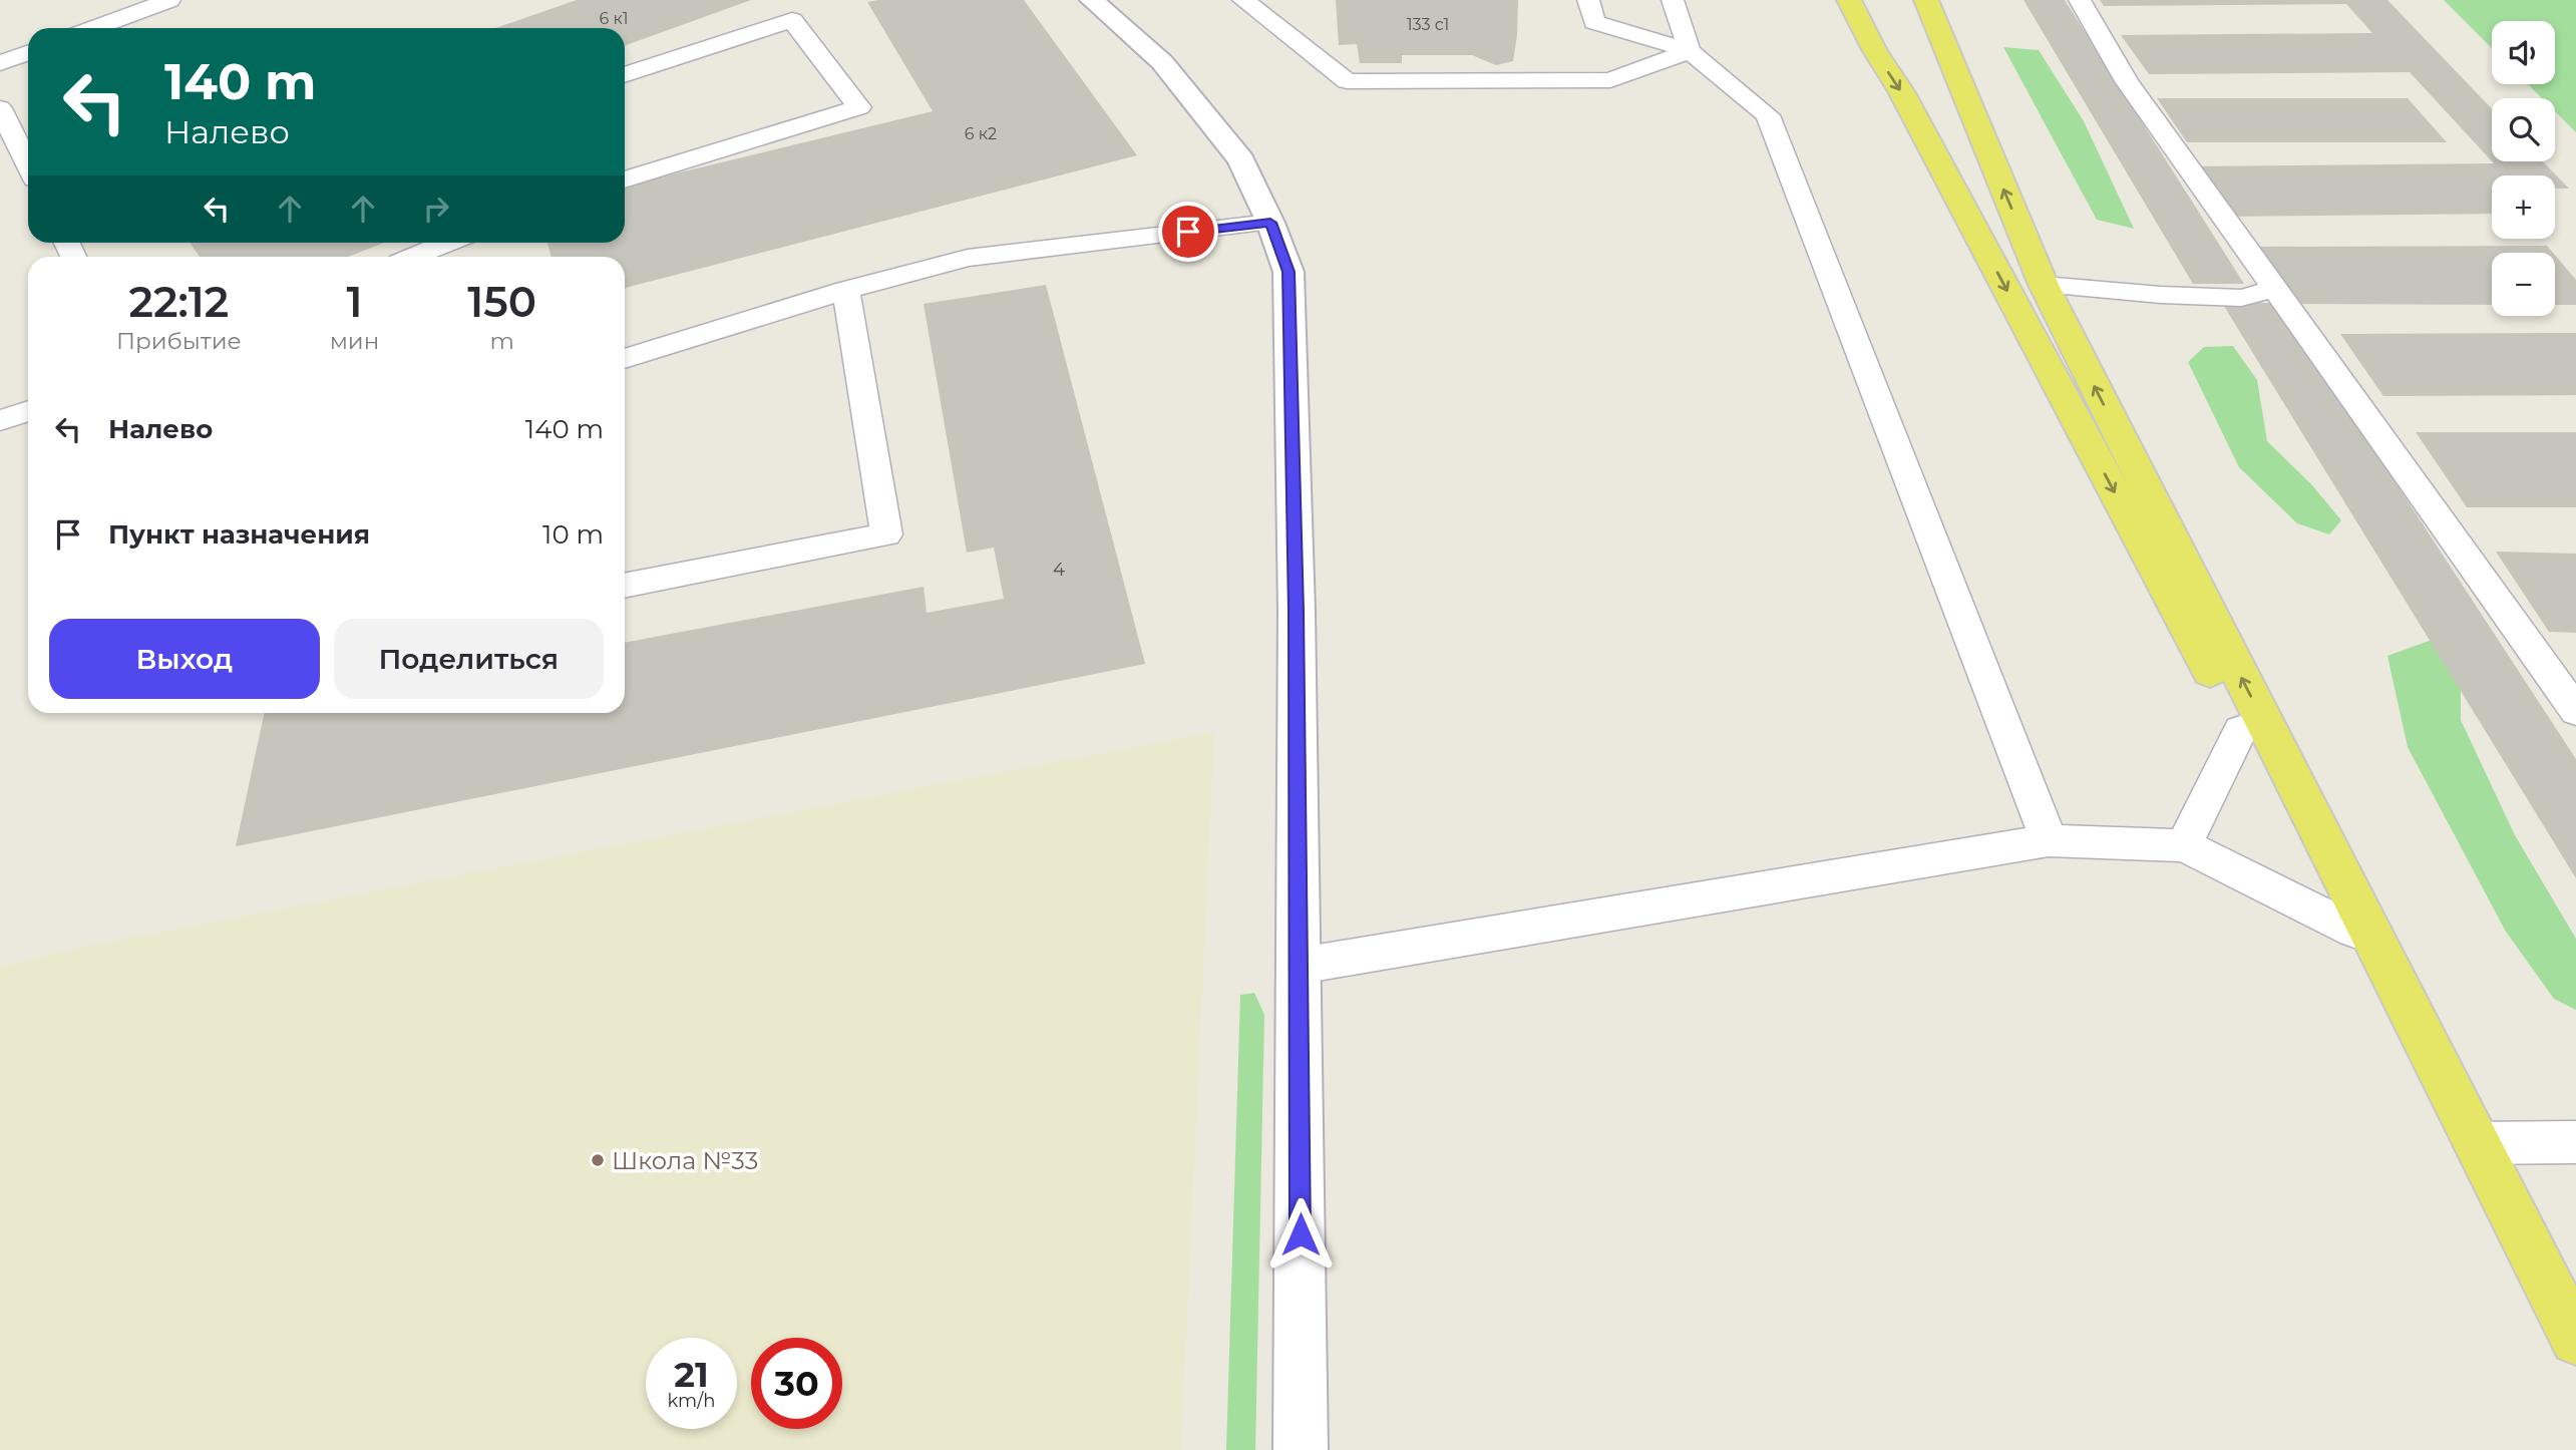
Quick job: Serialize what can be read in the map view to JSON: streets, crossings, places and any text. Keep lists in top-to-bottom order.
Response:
{
  "places": ["Школа №33"],
  "house_numbers": [
    "6 к1",
    "133 с1",
    "6 к2",
    "4"
  ],
  "page": {
    "map_buttons": ["+", "−"],
    "turn": ["140 m", "Налево"],
    "eta": [
      "22:12",
      "Прибытие",
      "1",
      "мин",
      "150",
      "m"
    ],
    "list": [
      {
        "name": "Налево",
        "value": "140 m"
      },
      {
        "name": "Пункт назначения",
        "value": "10 m"
      }
    ],
    "buttons": ["Выход", "Поделиться"],
    "speed": "21 km/h",
    "limit": "30"
  }
}
